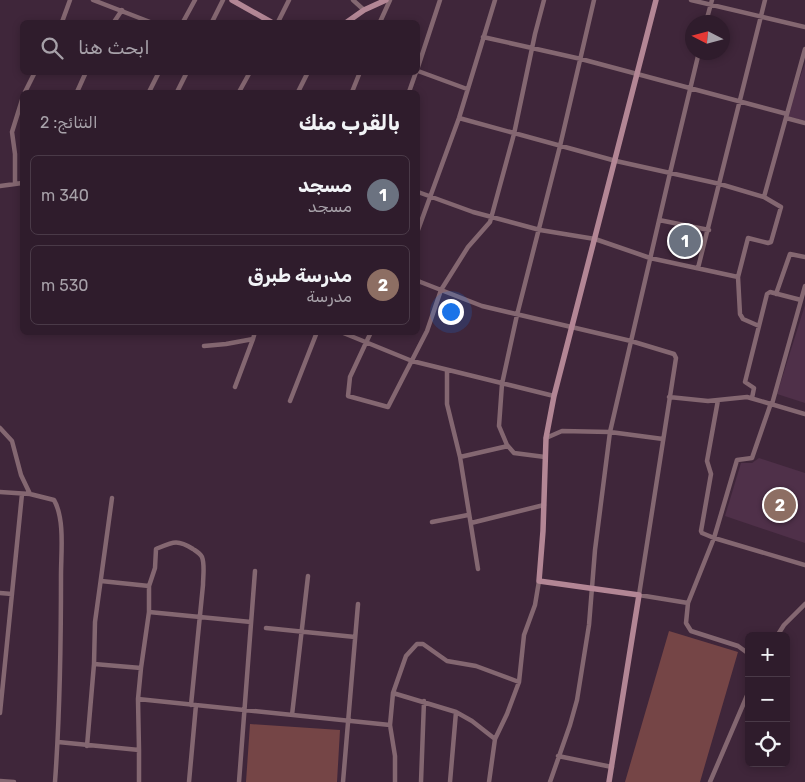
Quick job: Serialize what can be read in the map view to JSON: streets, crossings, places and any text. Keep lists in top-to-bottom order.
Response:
{
  "north": "left",
  "page": {
    "search": "ابحث هنا",
    "heading": ["بالقرب منك", "النتائج: 2"],
    "list": [
      {
        "mark": "1",
        "name": "مسجد",
        "note": "مسجد",
        "value": "340 m"
      },
      {
        "mark": "2",
        "name": "مدرسة طبرق",
        "note": "مدرسة",
        "value": "530 m"
      }
    ],
    "pins": ["1", "2"],
    "map_buttons": ["+", "−"]
  }
}
